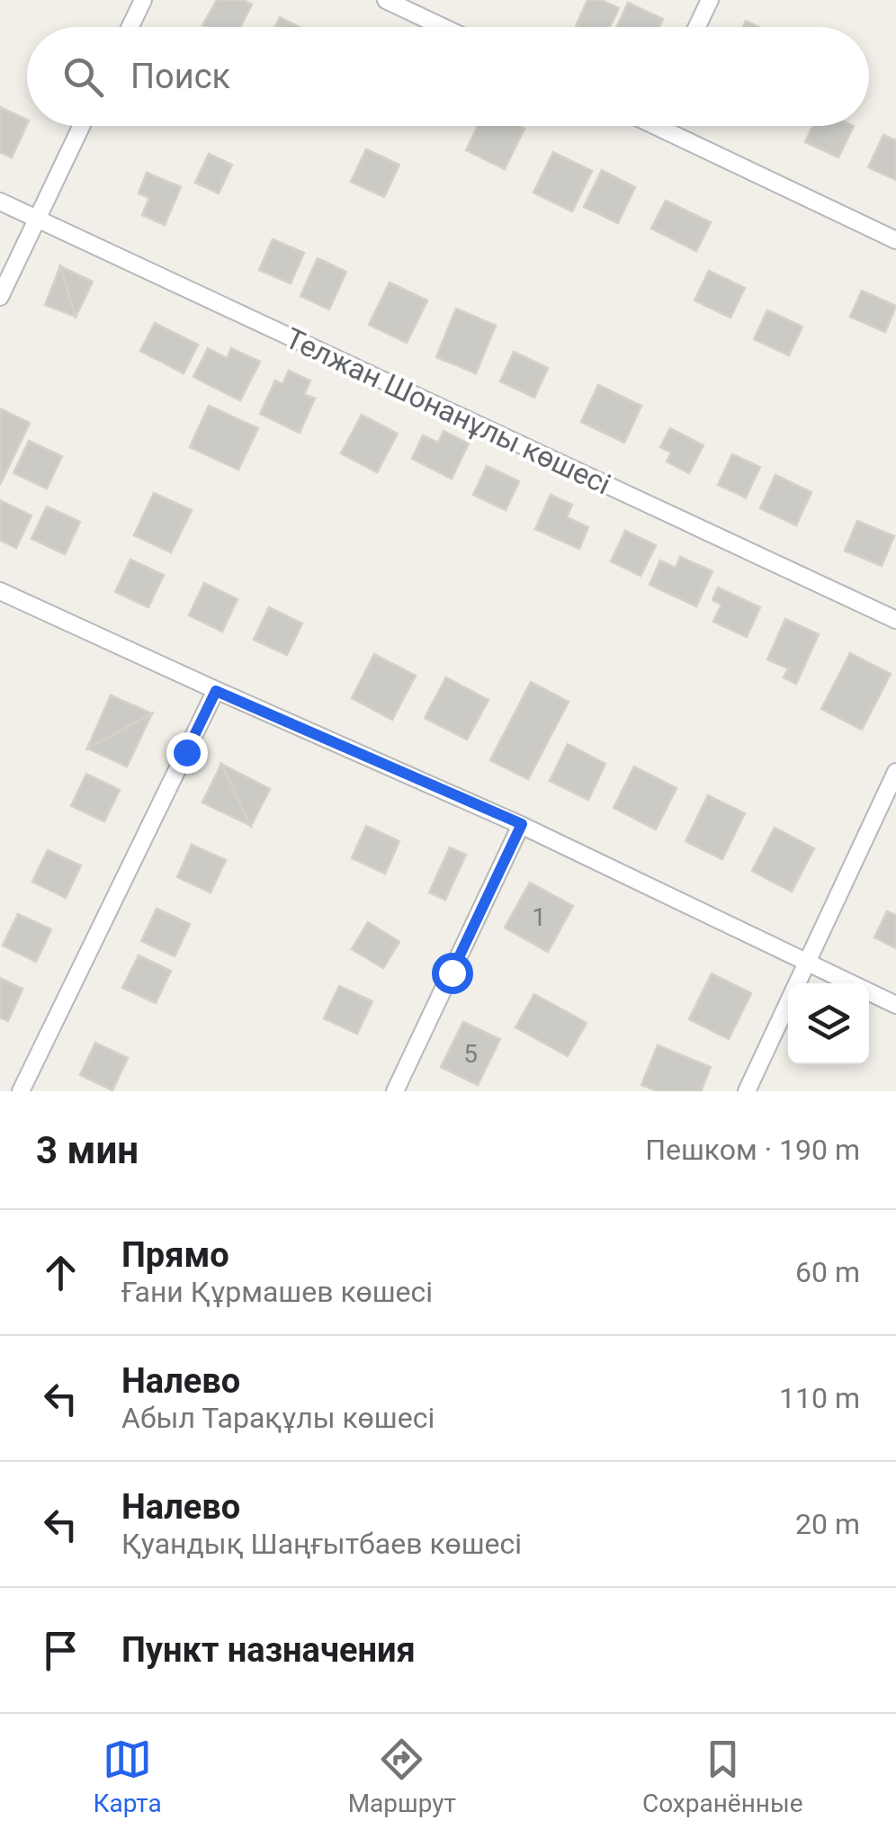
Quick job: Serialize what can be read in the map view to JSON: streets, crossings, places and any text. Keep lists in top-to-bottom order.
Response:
{
  "streets": {
    "street": ["Телжан Шонанұлы көшесі"]
  },
  "house_numbers": ["1", "5"],
  "page": {
    "search": "Поиск",
    "heading": ["3 мин", "Пешком · 190 m"],
    "list": [
      ["Прямо", "Ғани Құрмашев көшесі", "60 m"],
      ["Налево", "Абыл Тарақұлы көшесі", "110 m"],
      ["Налево", "Қуандық Шаңғытбаев көшесі", "20 m"],
      "Пункт назначения"
    ],
    "nav": ["Карта", "Маршрут", "Сохранённые"]
  }
}
